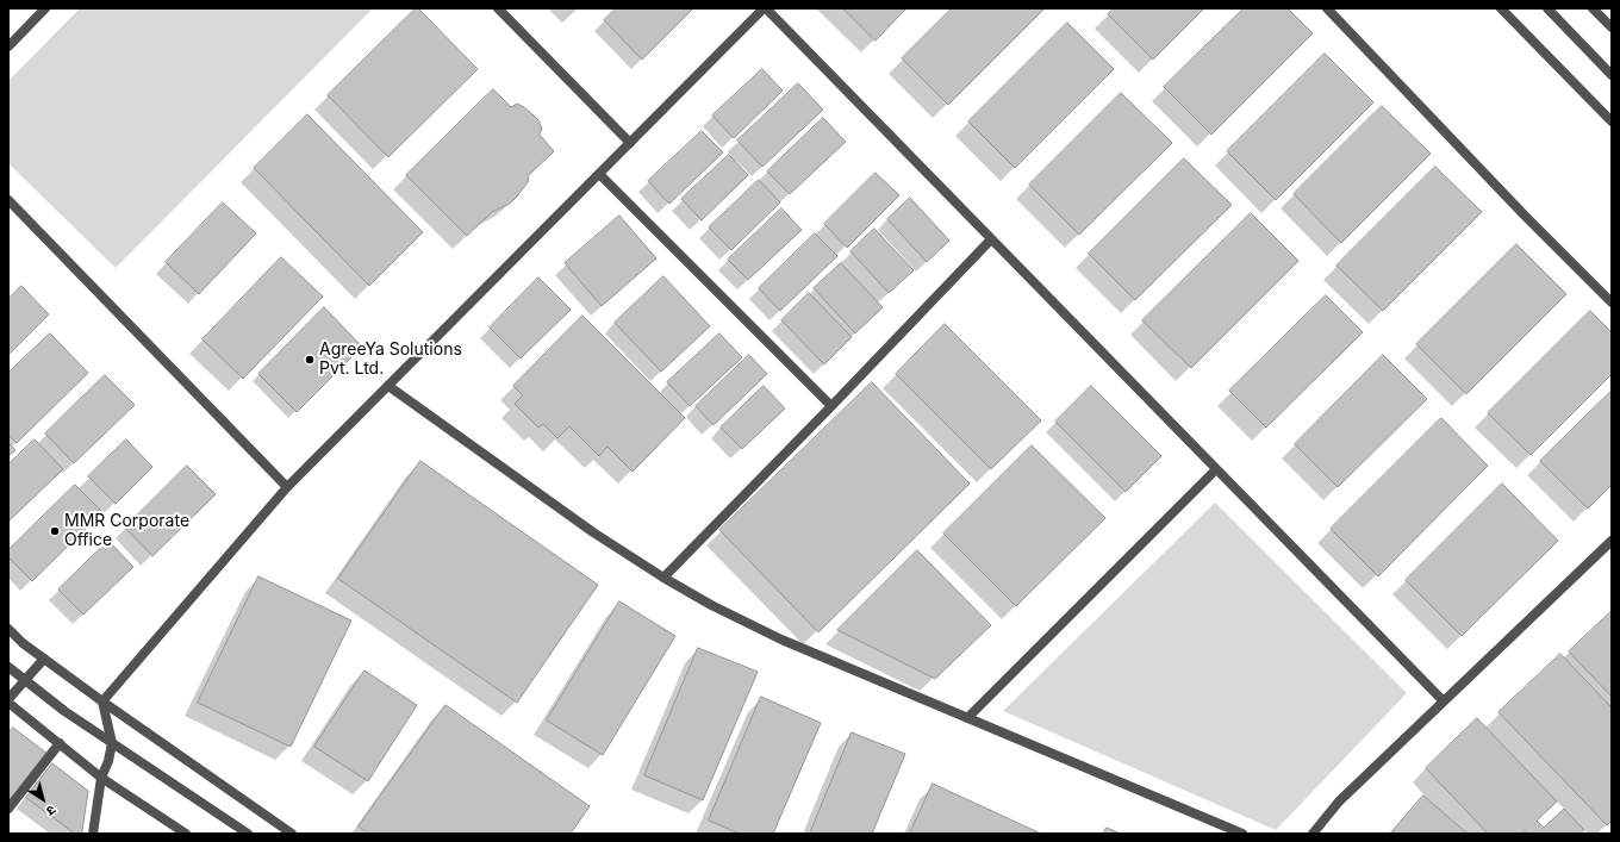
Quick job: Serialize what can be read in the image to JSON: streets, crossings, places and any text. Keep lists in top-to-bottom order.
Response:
{
  "places": ["AgreeYa Solutions Pvt. Ltd.", "MMR Corporate Office"],
  "north": "bottom right"
}
